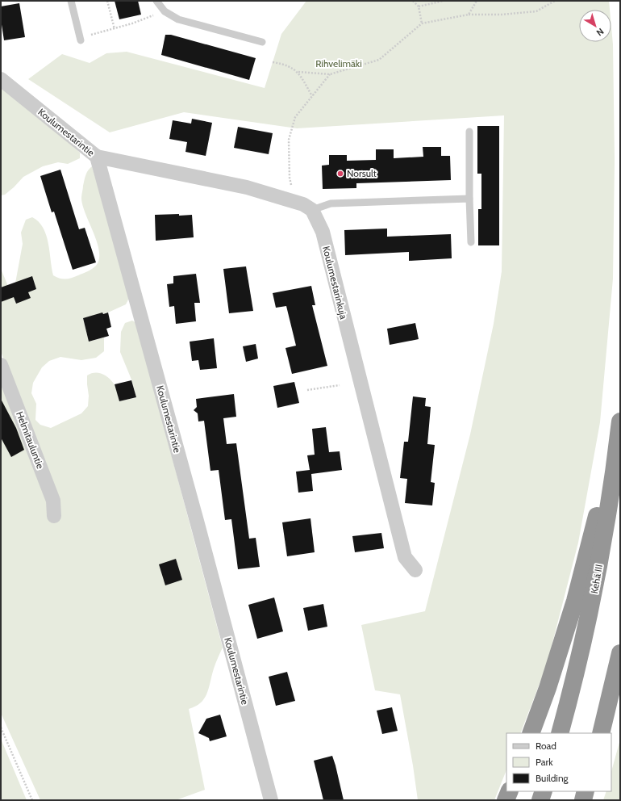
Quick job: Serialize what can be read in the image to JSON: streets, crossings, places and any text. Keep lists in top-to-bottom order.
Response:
{
  "streets": {
    "highway": ["Kehä III"],
    "street": ["Koulumestarintie", "Koulumestarinkuja", "Helmitauluntie"]
  },
  "parks": ["Rihvelimäki"],
  "places": ["Norsult"],
  "legend": ["Road", "Park", "Building"],
  "north": "bottom right"
}
